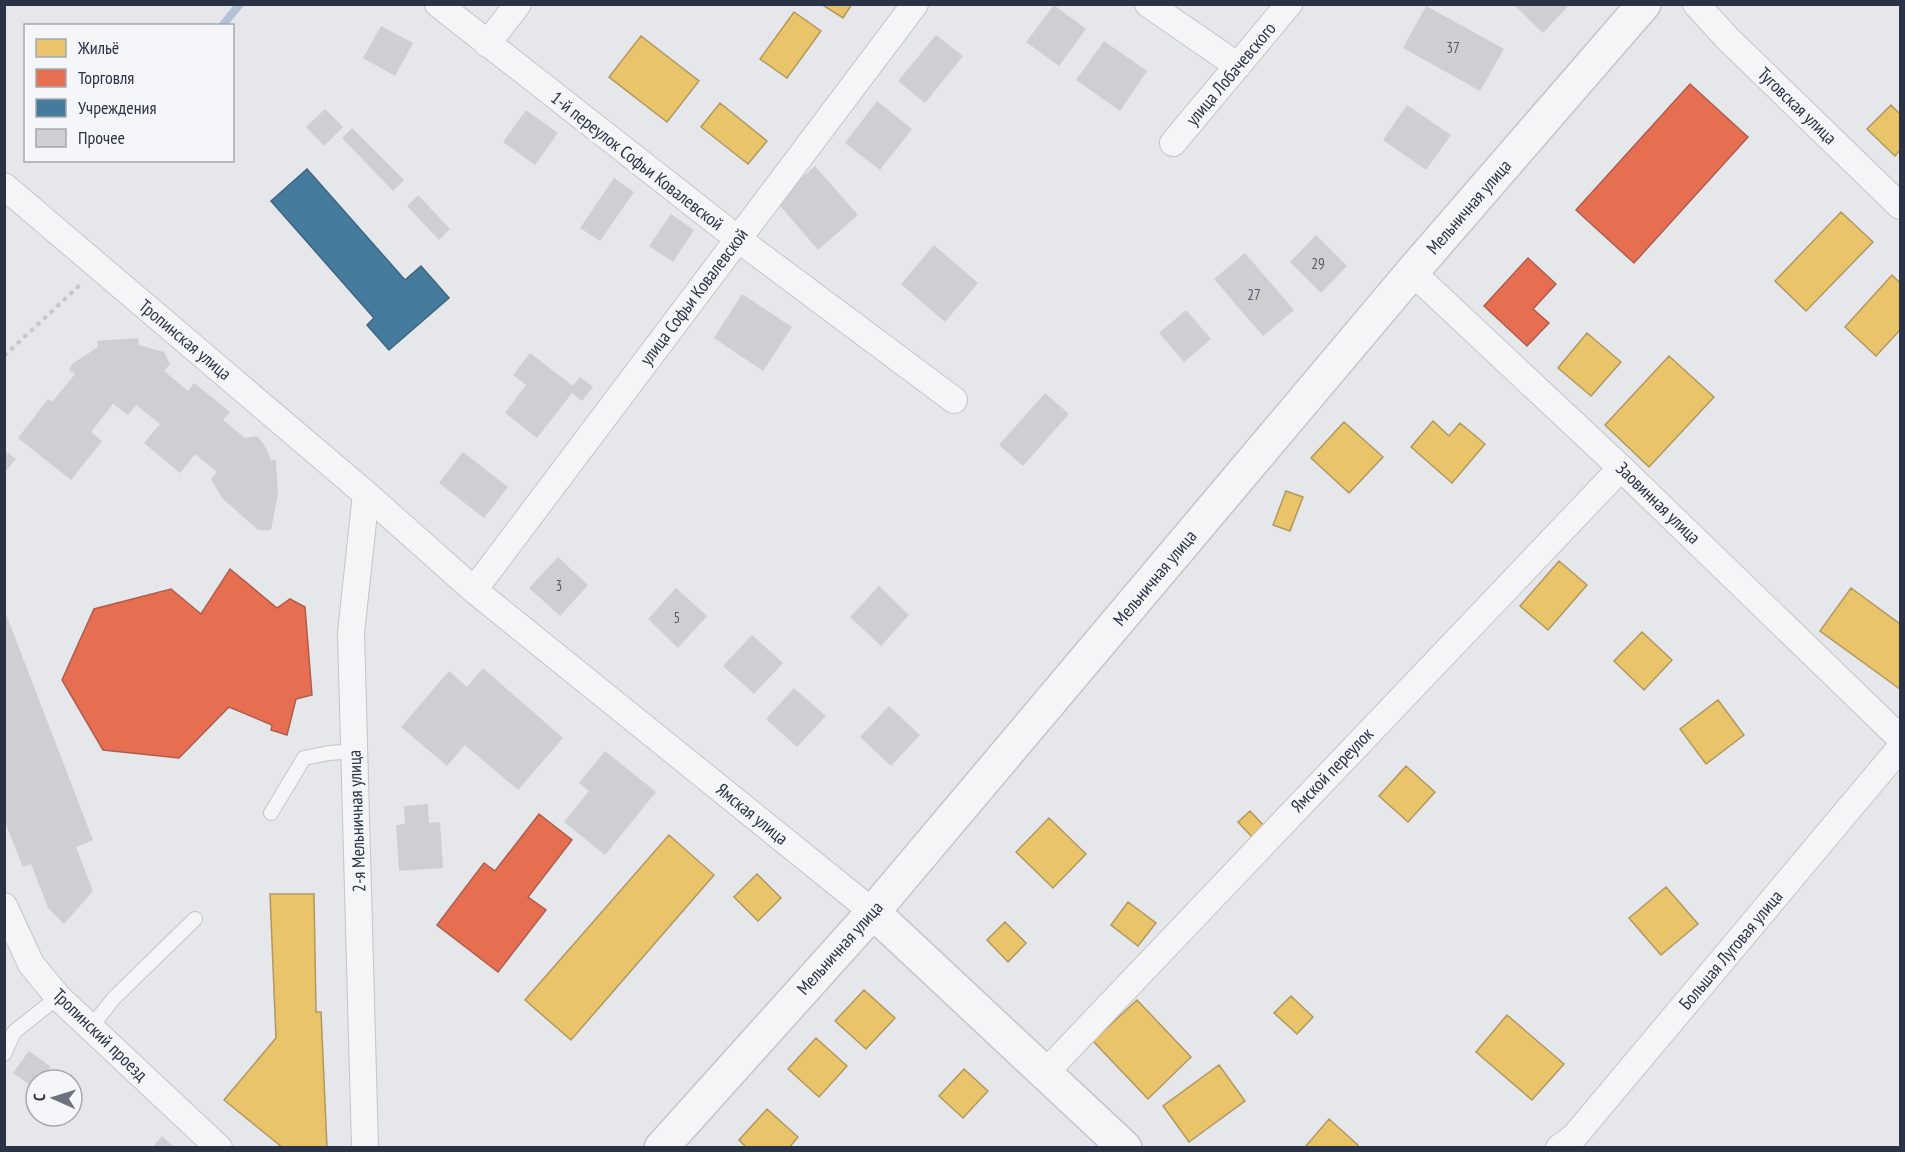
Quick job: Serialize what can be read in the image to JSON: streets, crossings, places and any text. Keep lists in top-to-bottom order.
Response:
{
  "streets": {
    "street": [
      "улица Лобачевского",
      "Туговская улица",
      "1-й переулок Софьи Ковалевской",
      "Мельничная улица",
      "улица Софьи Ковалевской",
      "Тропинская улица",
      "Заовинная улица",
      "Ямской переулок",
      "Ямская улица",
      "2-я Мельничная улица",
      "Большая Луговая улица",
      "Тропинский проезд"
    ]
  },
  "crossings": [
    ["1-й переулок Софьи Ковалевской", "улица Софьи Ковалевской"],
    ["Мельничная улица", "Заовинная улица"],
    ["Мельничная улица", "Ямская улица"],
    ["улица Софьи Ковалевской", "Ямская улица"],
    ["Тропинская улица", "Ямская улица"],
    ["Тропинская улица", "2-я Мельничная улица"],
    ["Заовинная улица", "Ямской переулок"],
    ["Ямской переулок", "Ямская улица"],
    ["Ямская улица", "2-я Мельничная улица"]
  ],
  "house_numbers": [
    "37",
    "29",
    "27",
    "3",
    "5"
  ],
  "legend": [
    "Жильё",
    "Торговля",
    "Учреждения",
    "Прочее"
  ],
  "north": "left"
}
